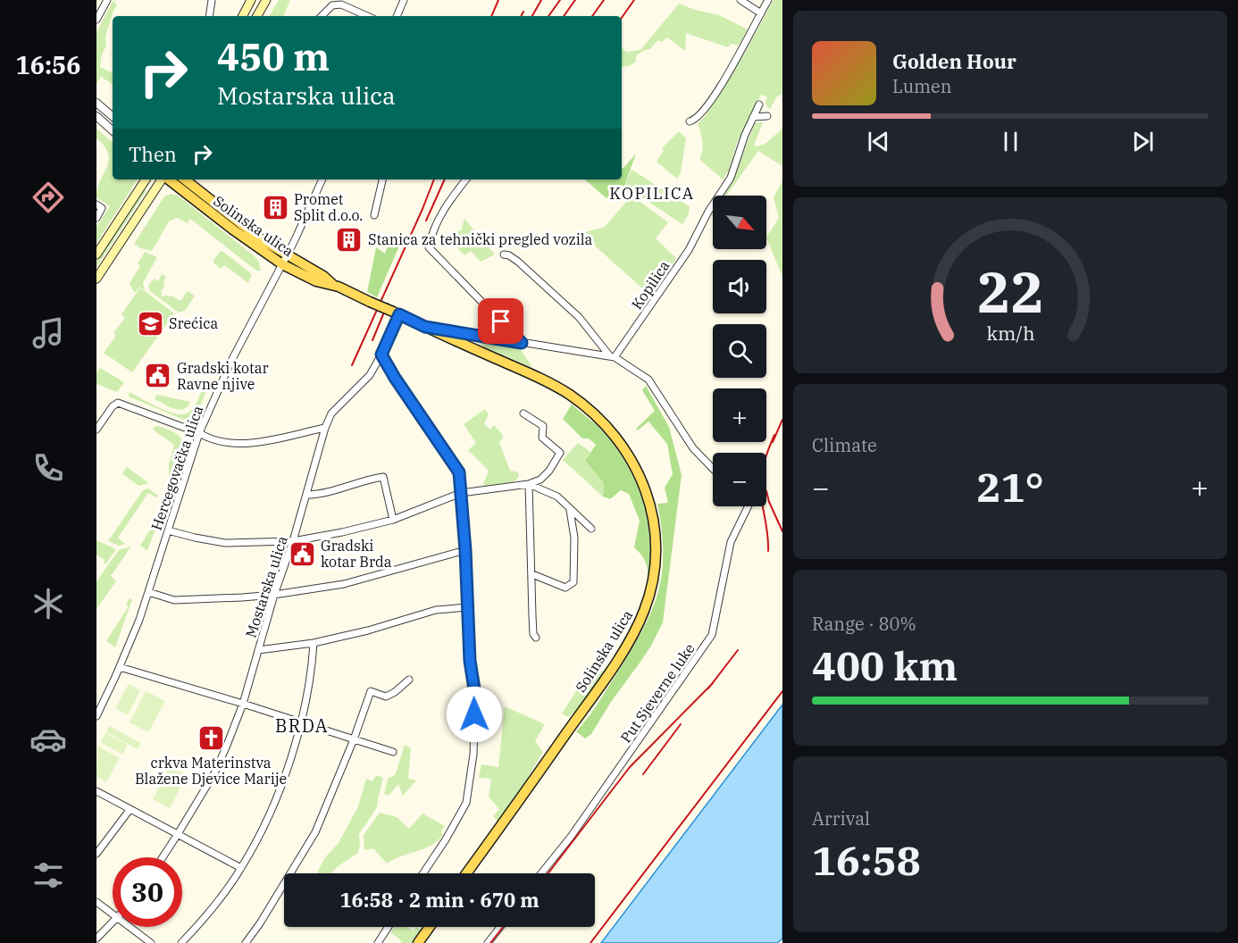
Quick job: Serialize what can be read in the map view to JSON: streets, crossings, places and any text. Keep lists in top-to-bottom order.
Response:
{
  "streets": {
    "main road": ["Solinska ulica"],
    "street": [
      "Kopilica",
      "Hercegovačka ulica",
      "Mostarska ulica",
      "Put Sjeverne luke"
    ]
  },
  "crossings": [
    ["Solinska ulica", "Hercegovačka ulica"],
    ["Solinska ulica", "Mostarska ulica"]
  ],
  "districts": ["KOPILICA", "BRDA"],
  "places": {
    "building": ["Promet Split d.o.o.", "Stanica za tehnički pregled vozila"],
    "school or university": ["Srećica"],
    "public building": ["Gradski kotar Ravne njive", "Gradski kotar Brda"],
    "church": ["crkva Materinstva Blažene Djevice Marije"]
  },
  "north": "bottom right",
  "page": {
    "tabs": "16:56",
    "turn": ["450 m", "Mostarska ulica"],
    "song": ["Golden Hour", "Lumen"],
    "then": "Then",
    "map_buttons": ["+", "−"],
    "tile": [
      "Climate",
      ["Range · 80%", "400 km"],
      ["Arrival", "16:58"]
    ],
    "heat": ["−", "21°", "+"],
    "limit": "30",
    "trip": "16:58 · 2 min · 670 m",
    "gauge": ["22", "km/h"]
  }
}
